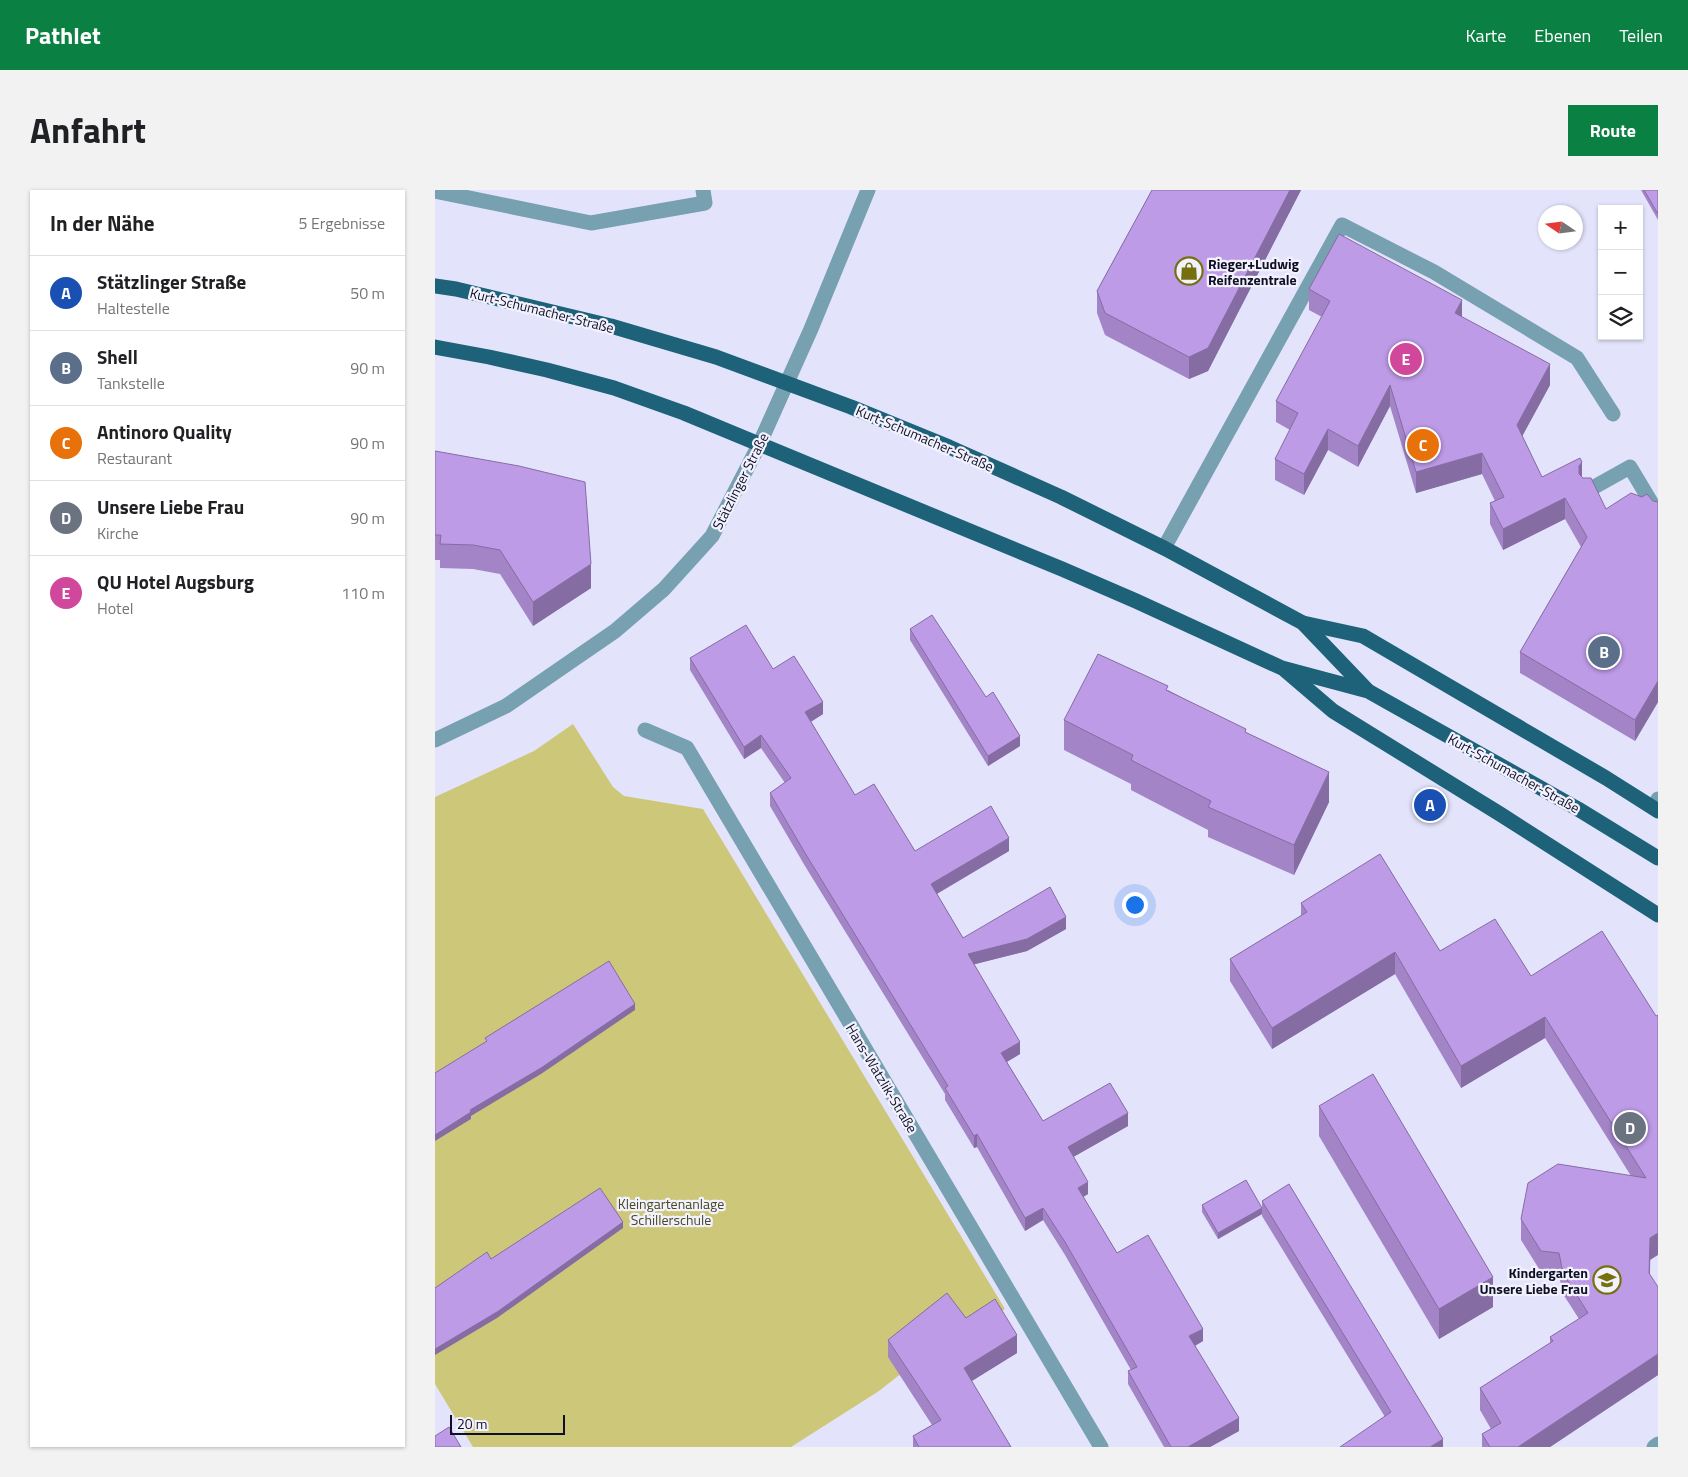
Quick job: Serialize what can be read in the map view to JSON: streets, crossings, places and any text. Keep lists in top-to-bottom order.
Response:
{
  "streets": {
    "main road": ["Kurt-Schumacher-Straße"],
    "street": ["Stätzlinger Straße", "Hans-Watzlik-Straße"]
  },
  "crossings": [
    ["Kurt-Schumacher-Straße", "Stätzlinger Straße"]
  ],
  "parks": ["Kleingartenanlage Schillerschule"],
  "places": {
    "shop": ["Rieger+Ludwig Reifenzentrale"],
    "school or university": ["Kindergarten Unsere Liebe Frau"]
  },
  "scale_bar": "20 m",
  "north": "left",
  "page": {
    "header": "Pathlet",
    "nav": ["Karte", "Ebenen", "Teilen"],
    "title": "Anfahrt",
    "buttons": "Route",
    "heading": ["In der Nähe", "5 Ergebnisse"],
    "map_buttons": ["+", "−"],
    "list": [
      {
        "mark": "A",
        "name": "Stätzlinger Straße",
        "note": "Haltestelle",
        "value": "50 m"
      },
      {
        "mark": "B",
        "name": "Shell",
        "note": "Tankstelle",
        "value": "90 m"
      },
      {
        "mark": "C",
        "name": "Antinoro Quality",
        "note": "Restaurant",
        "value": "90 m"
      },
      {
        "mark": "D",
        "name": "Unsere Liebe Frau",
        "note": "Kirche",
        "value": "90 m"
      },
      {
        "mark": "E",
        "name": "QU Hotel Augsburg",
        "note": "Hotel",
        "value": "110 m"
      }
    ],
    "pins": [
      "E",
      "C",
      "B",
      "A",
      "D"
    ],
    "scale": "20 m"
  }
}
